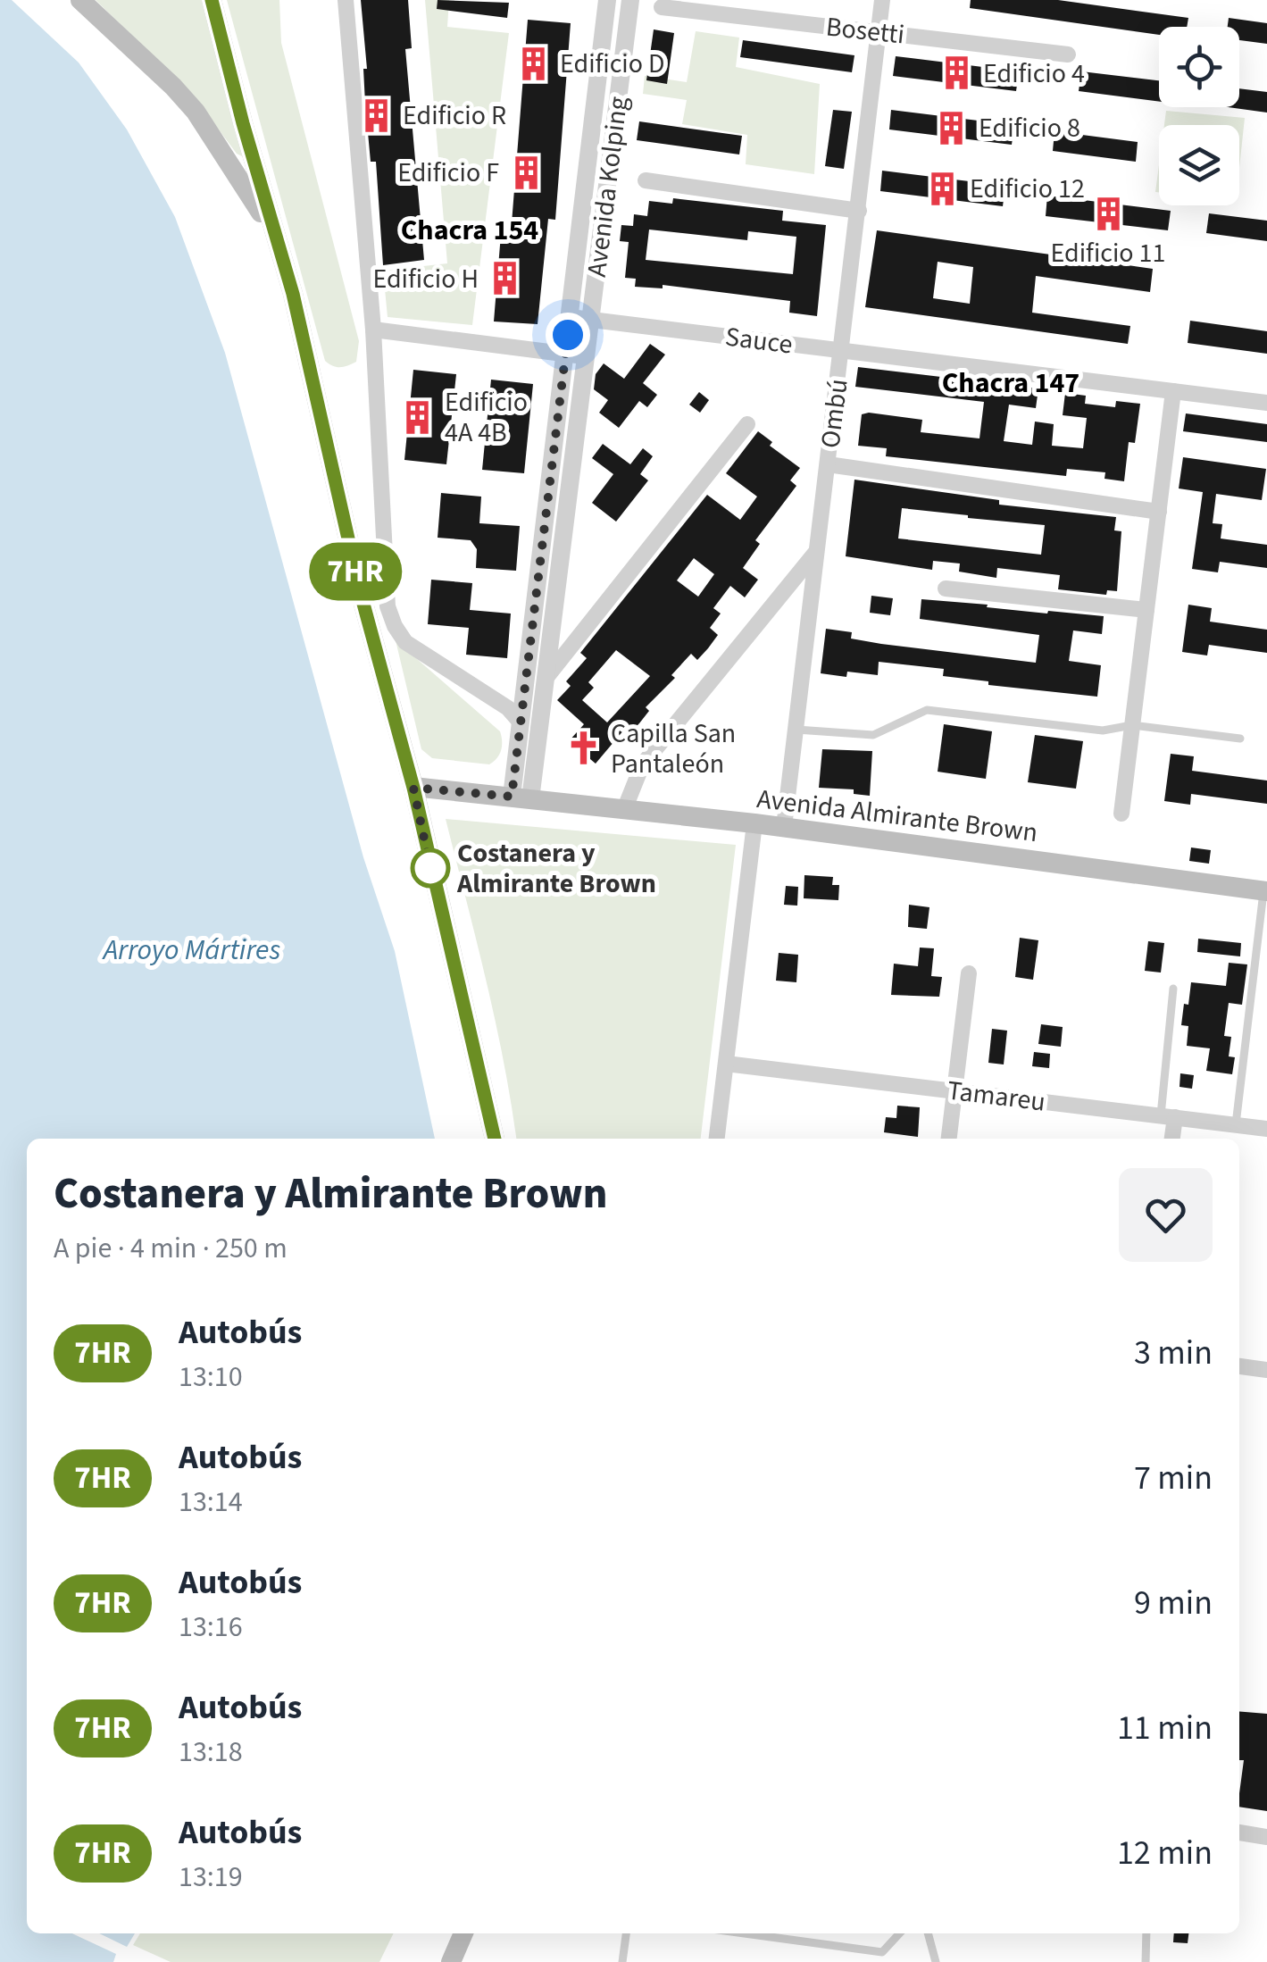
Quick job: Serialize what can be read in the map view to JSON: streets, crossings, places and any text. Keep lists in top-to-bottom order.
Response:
{
  "streets": {
    "main road": ["Avenida Almirante Brown"],
    "street": [
      "Bosetti",
      "Avenida Kolping",
      "Sauce",
      "Ombú",
      "Tamareu"
    ]
  },
  "crossings": [
    ["Bosetti", "Ombú"],
    ["Avenida Kolping", "Sauce"],
    ["Avenida Kolping", "Avenida Almirante Brown"],
    ["Sauce", "Ombú"],
    ["Ombú", "Avenida Almirante Brown"]
  ],
  "districts": ["Chacra 154", "Chacra 147"],
  "water": ["Arroyo Mártires"],
  "places": {
    "building": [
      "Edificio D",
      "Edificio 4",
      "Edificio R",
      "Edificio 8",
      "Edificio F",
      "Edificio 12",
      "Edificio 11",
      "Edificio H",
      "Edificio 4A 4B"
    ],
    "church": ["Capilla San Pantaleón"],
    "other": ["Costanera y Almirante Brown"]
  },
  "lines": ["bus line 7HR"],
  "page": {
    "on_map": "7HR",
    "heading": ["Costanera y Almirante Brown", "A pie · 4 min · 250 m"],
    "list": [
      {
        "mark": "7HR",
        "name": "Autobús",
        "note": "13:10",
        "value": "3 min"
      },
      {
        "mark": "7HR",
        "name": "Autobús",
        "note": "13:14",
        "value": "7 min"
      },
      {
        "mark": "7HR",
        "name": "Autobús",
        "note": "13:16",
        "value": "9 min"
      },
      {
        "mark": "7HR",
        "name": "Autobús",
        "note": "13:18",
        "value": "11 min"
      },
      {
        "mark": "7HR",
        "name": "Autobús",
        "note": "13:19",
        "value": "12 min"
      }
    ]
  }
}
